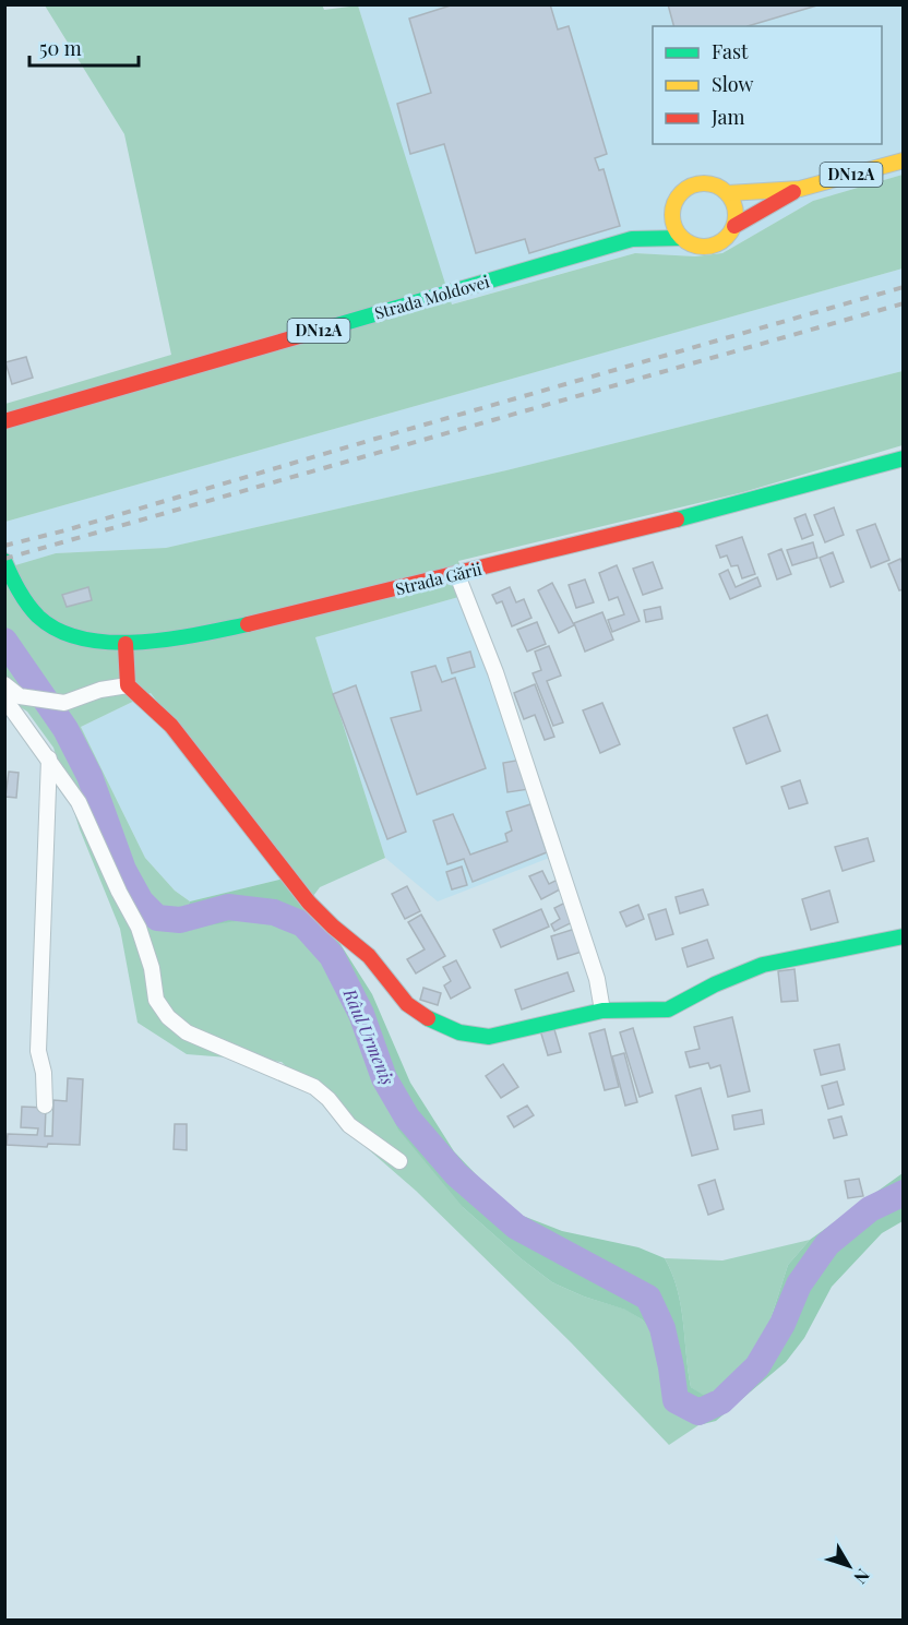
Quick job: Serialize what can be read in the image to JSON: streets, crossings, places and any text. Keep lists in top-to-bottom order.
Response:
{
  "streets": {
    "street": ["DN12A", "Strada Moldovei", "Strada Gării"]
  },
  "water": ["Râul Urmeniș"],
  "legend": ["Fast", "Slow", "Jam"],
  "scale_bar": "50 m",
  "north": "bottom right"
}
